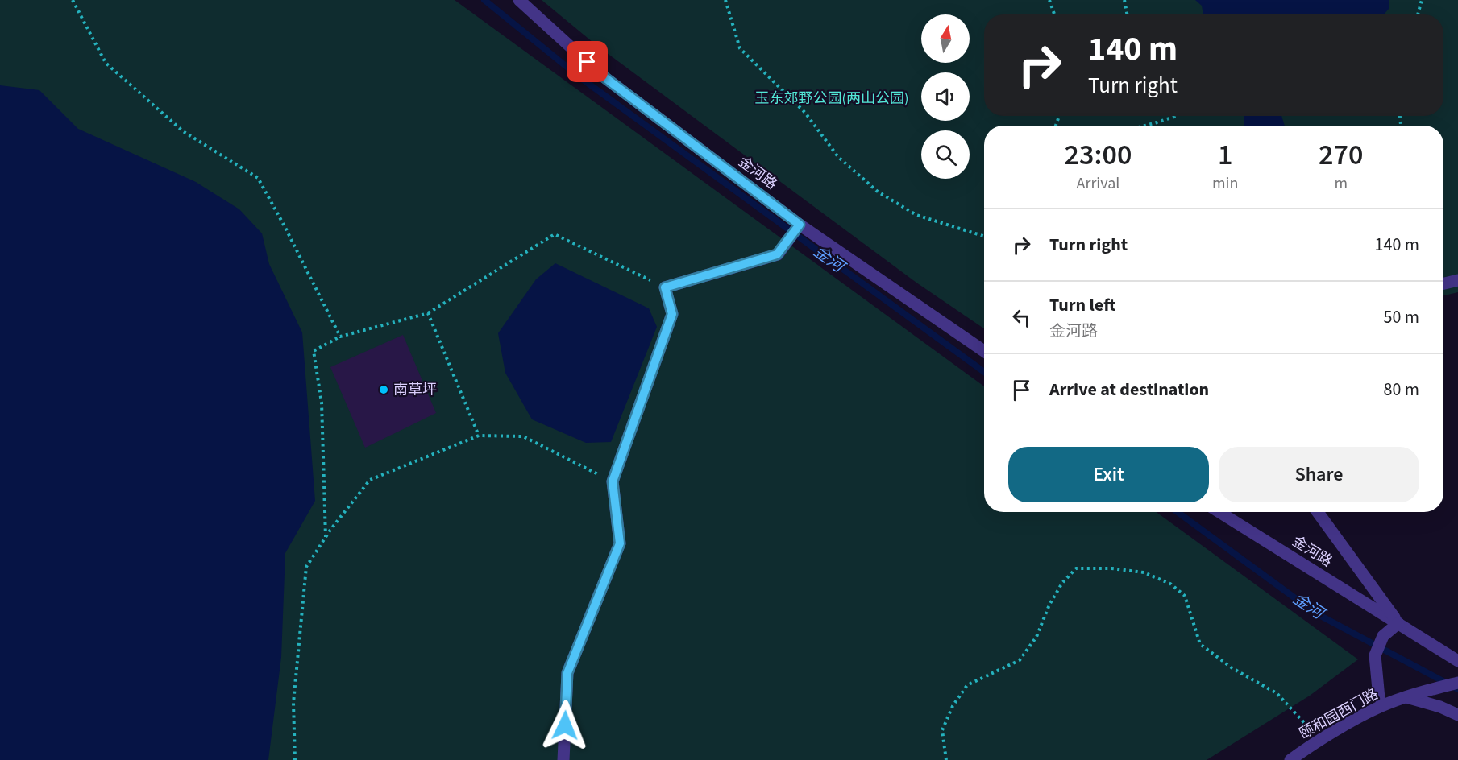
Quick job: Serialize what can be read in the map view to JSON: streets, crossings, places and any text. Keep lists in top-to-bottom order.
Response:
{
  "streets": {
    "street": ["金河路", "颐和园西门路"]
  },
  "water": ["金河"],
  "parks": ["玉东郊野公园(两山公园)"],
  "places": ["南草坪"],
  "north": "top",
  "page": {
    "turn": ["140 m", "Turn right"],
    "eta": [
      "23:00",
      "Arrival",
      "1",
      "min",
      "270",
      "m"
    ],
    "list": [
      {
        "name": "Turn right",
        "value": "140 m"
      },
      {
        "name": "Turn left",
        "note": "金河路",
        "value": "50 m"
      },
      {
        "name": "Arrive at destination",
        "value": "80 m"
      }
    ],
    "buttons": ["Exit", "Share"]
  }
}
